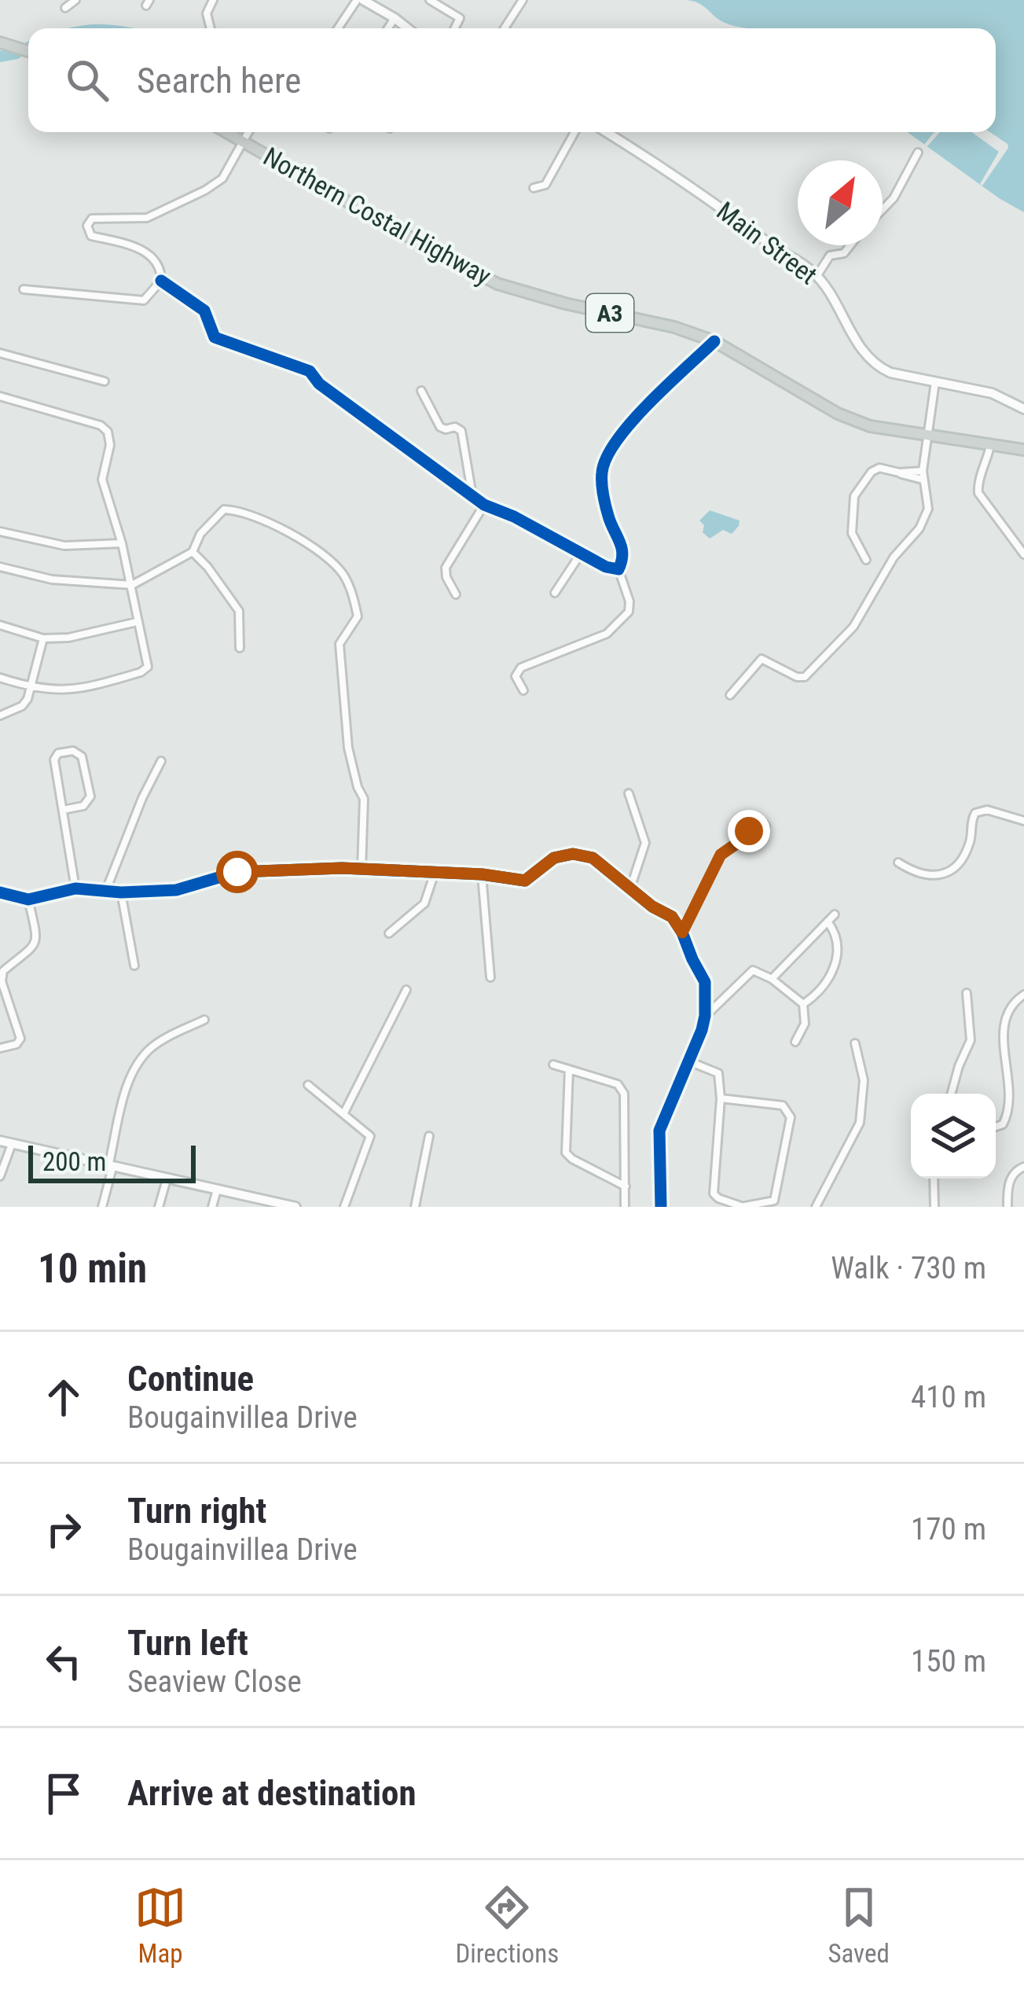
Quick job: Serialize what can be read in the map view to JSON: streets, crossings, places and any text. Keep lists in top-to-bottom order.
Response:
{
  "streets": {
    "main road": ["Northern Costal Highway", "A3"],
    "street": ["Main Street"]
  },
  "scale_bar": "200 m",
  "north": "top right",
  "page": {
    "search": "Search here",
    "scale": "200 m",
    "heading": ["10 min", "Walk · 730 m"],
    "list": [
      ["Continue", "Bougainvillea Drive", "410 m"],
      ["Turn right", "Bougainvillea Drive", "170 m"],
      ["Turn left", "Seaview Close", "150 m"],
      "Arrive at destination"
    ],
    "nav": ["Map", "Directions", "Saved"]
  }
}
